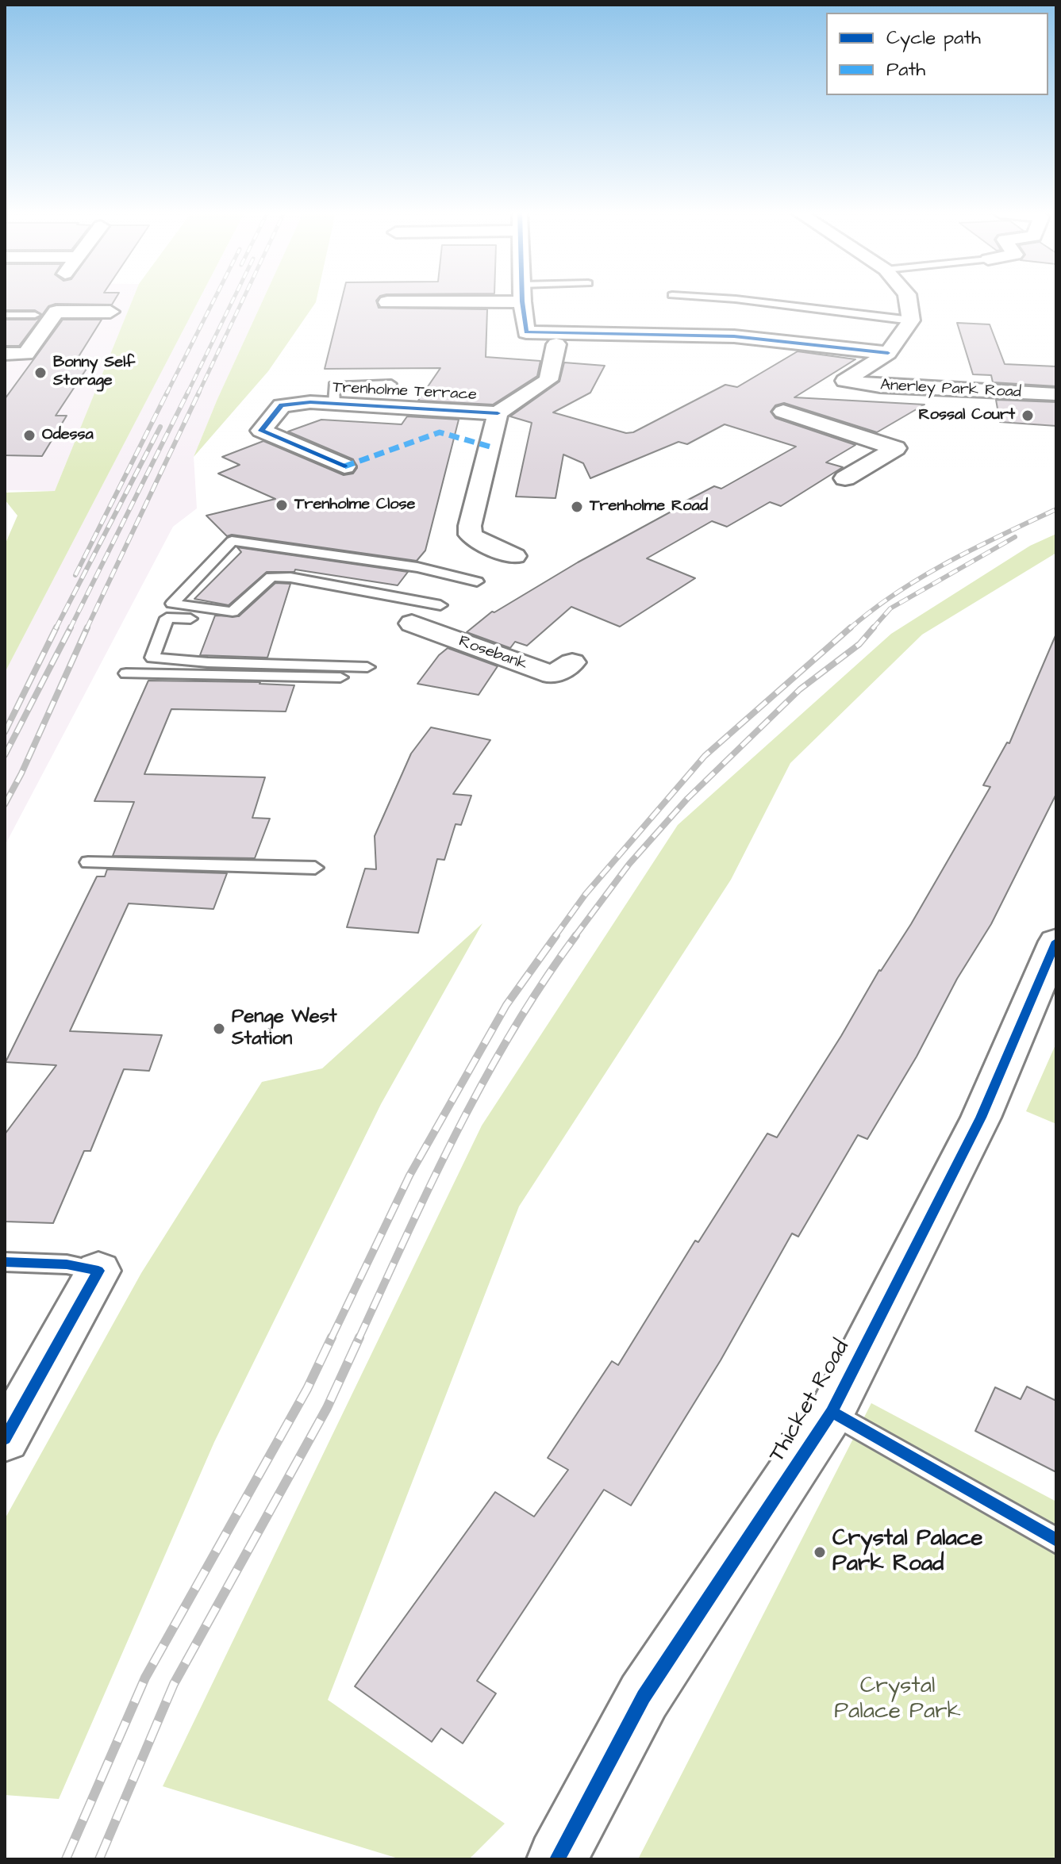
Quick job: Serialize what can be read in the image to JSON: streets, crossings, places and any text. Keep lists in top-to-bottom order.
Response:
{
  "streets": {
    "street": [
      "Anerley Park Road",
      "Trenholme Terrace",
      "Rosebank",
      "Thicket Road"
    ]
  },
  "parks": ["Crystal Palace Park"],
  "places": [
    "Bonny Self Storage",
    "Rossal Court",
    "Odessa",
    "Trenholme Close",
    "Trenholme Road",
    "Penge West Station",
    "Crystal Palace Park Road"
  ],
  "legend": ["Cycle path", "Path"]
}
